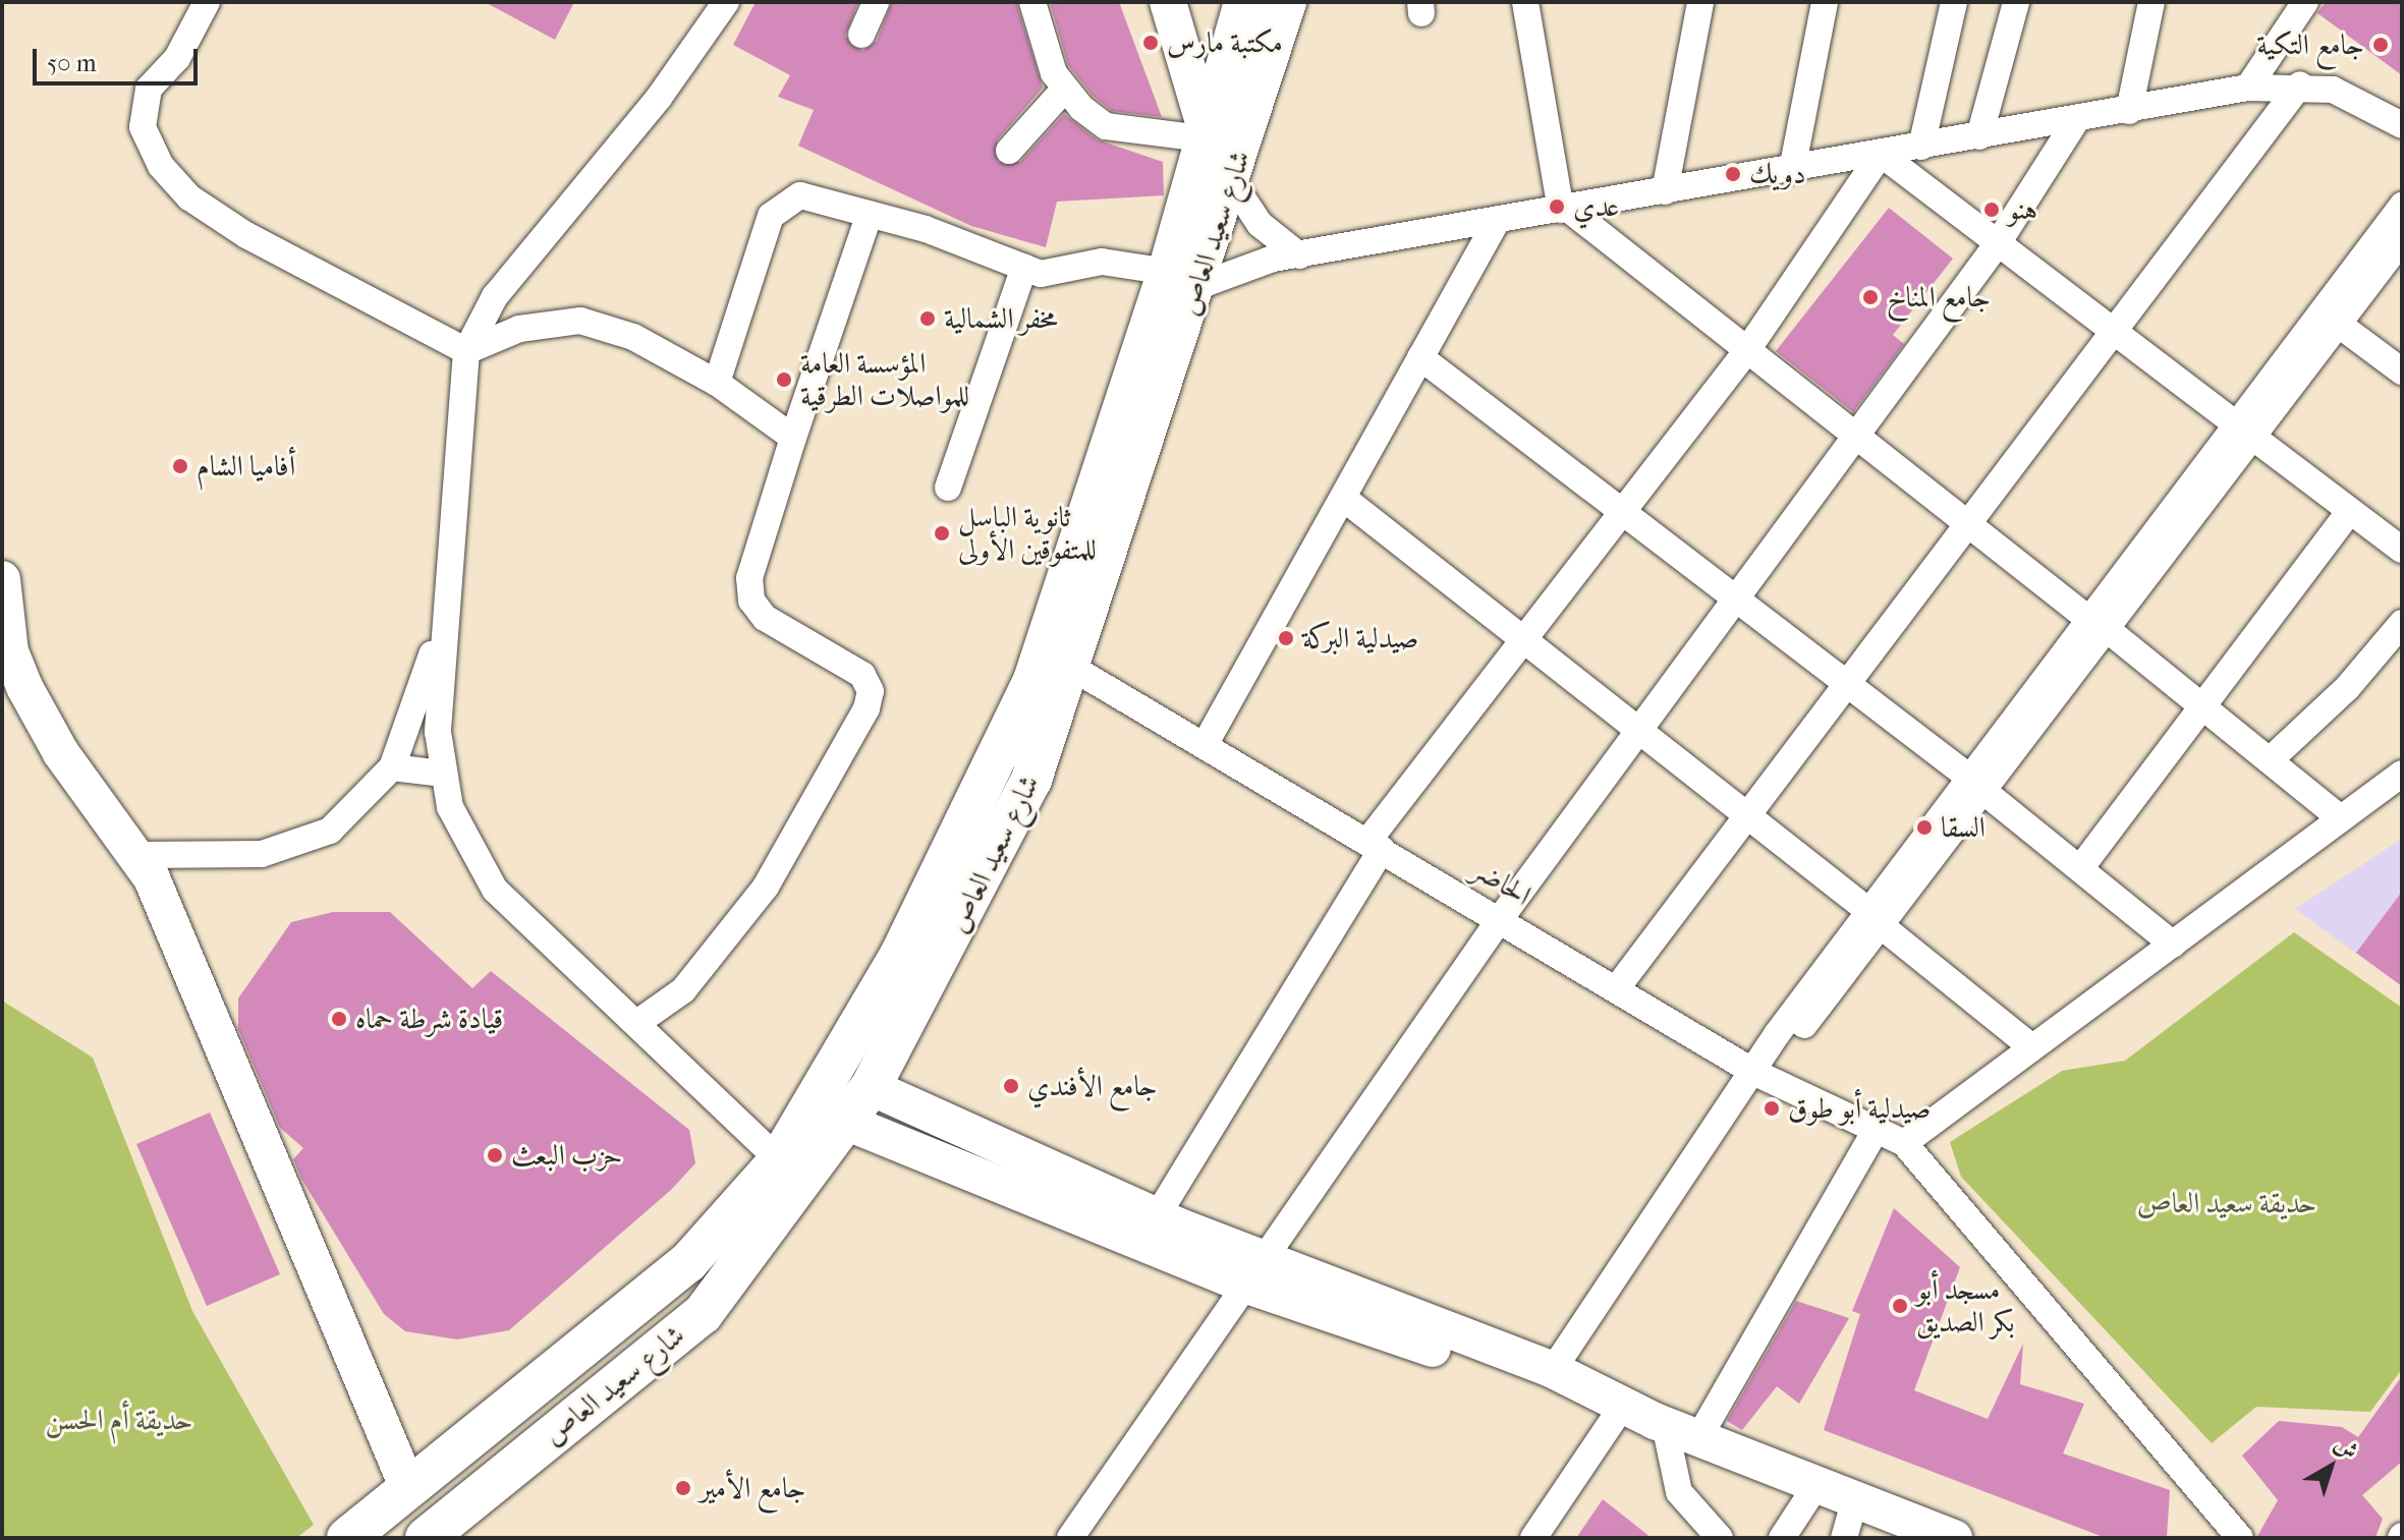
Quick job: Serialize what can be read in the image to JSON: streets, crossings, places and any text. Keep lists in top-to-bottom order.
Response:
{
  "streets": {
    "main road": ["شارع سعيد العاص"],
    "street": ["الحاضر"]
  },
  "crossings": [
    ["شارع سعيد العاص", "الحاضر"]
  ],
  "parks": ["حديقة سعيد العاص", "حديقة أم الحسن"],
  "places": [
    "مكتبة مارس",
    "جامع التكية",
    "دويك",
    "عدي",
    "هنو",
    "جامع المناخ",
    "مخفر الشمالية",
    "المؤسسة العامة للمواصلات الطرقية",
    "أفاميا الشام",
    "ثانوية الباسل للمتفوقين الأولى",
    "صيدلية البركة",
    "السقا",
    "قيادة شرطة حماه",
    "جامع الأفندي",
    "صيدلية أبو طوق",
    "حزب البعث",
    "مسجد أبو بكر الصديق",
    "جامع الأمير"
  ],
  "scale_bar": "50 m",
  "north": "top right"
}
